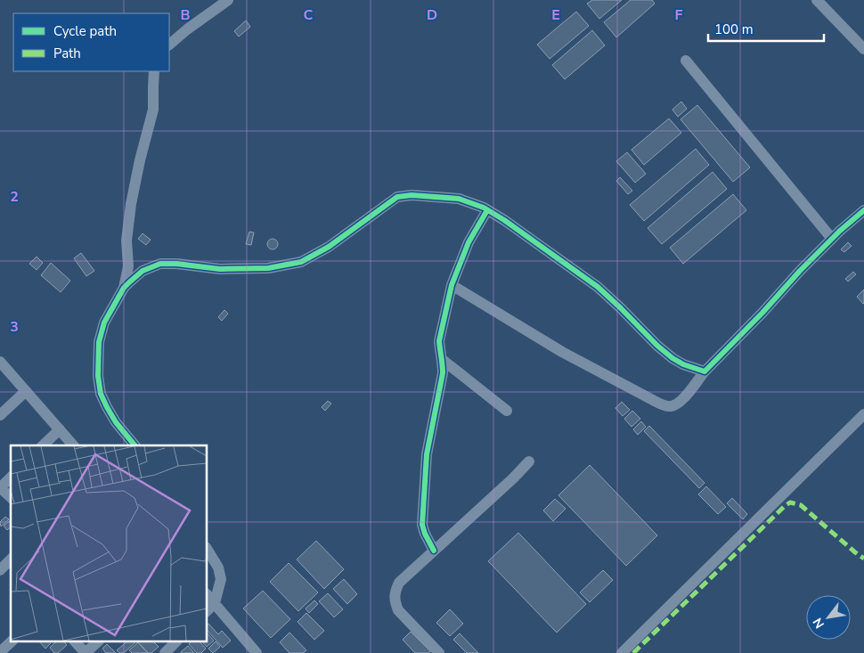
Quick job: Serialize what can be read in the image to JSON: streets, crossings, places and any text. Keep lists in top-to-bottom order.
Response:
{
  "legend": ["Cycle path", "Path"],
  "scale_bar": "100 m",
  "north": "bottom left",
  "grid": {
    "columns": [
      "B",
      "C",
      "D",
      "E",
      "F"
    ],
    "rows": ["2", "3"]
  }
}
